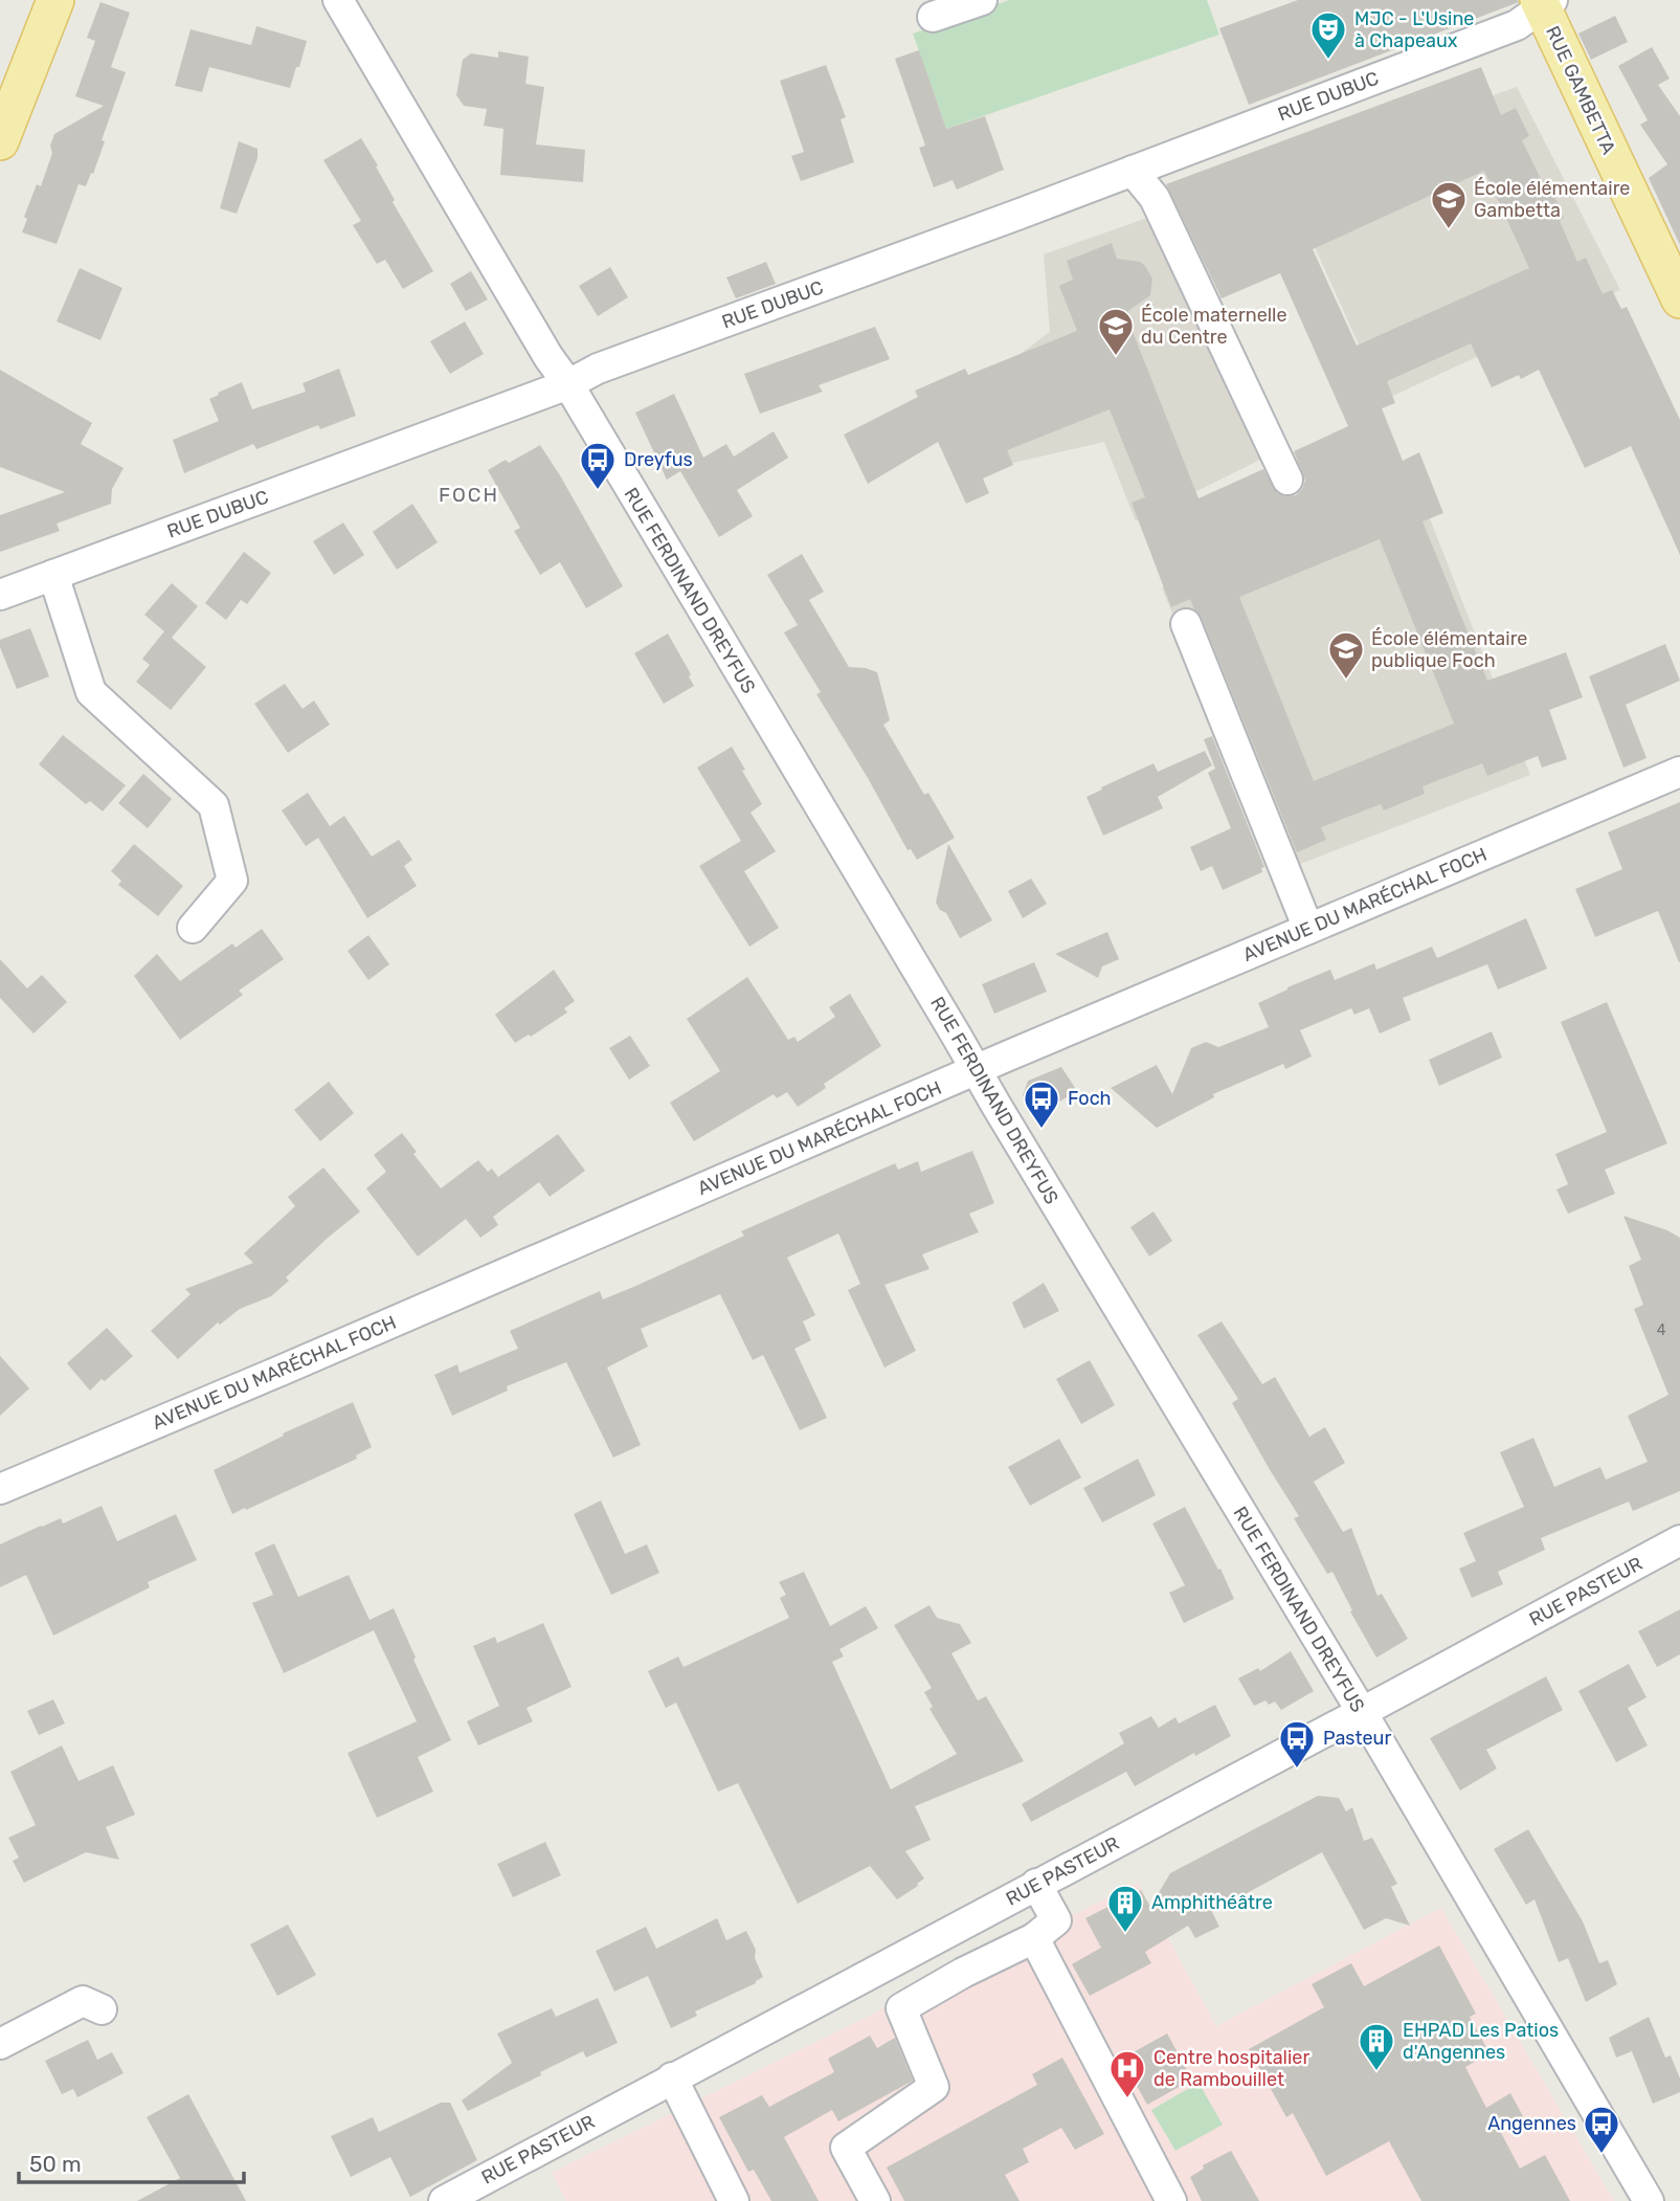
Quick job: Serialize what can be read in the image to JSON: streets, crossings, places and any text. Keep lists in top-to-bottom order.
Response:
{
  "streets": {
    "main road": ["RUE GAMBETTA"],
    "street": [
      "RUE DUBUC",
      "RUE FERDINAND DREYFUS",
      "AVENUE DU MARÉCHAL FOCH",
      "RUE PASTEUR"
    ]
  },
  "crossings": [
    ["RUE GAMBETTA", "RUE DUBUC"],
    ["RUE DUBUC", "RUE FERDINAND DREYFUS"],
    ["RUE FERDINAND DREYFUS", "AVENUE DU MARÉCHAL FOCH"],
    ["RUE FERDINAND DREYFUS", "RUE PASTEUR"]
  ],
  "districts": ["FOCH"],
  "places": {
    "theatre": ["MJC - L'Usine à Chapeaux"],
    "school or university": ["École élémentaire Gambetta", "École maternelle du Centre", "École élémentaire publique Foch"],
    "bus stop": [
      "Dreyfus",
      "Foch",
      "Pasteur",
      "Angennes"
    ],
    "building": ["Amphithéâtre", "EHPAD Les Patios d'Angennes"],
    "hospital": ["Centre hospitalier de Rambouillet"]
  },
  "house_numbers": ["4"],
  "scale_bar": "50 m"
}
